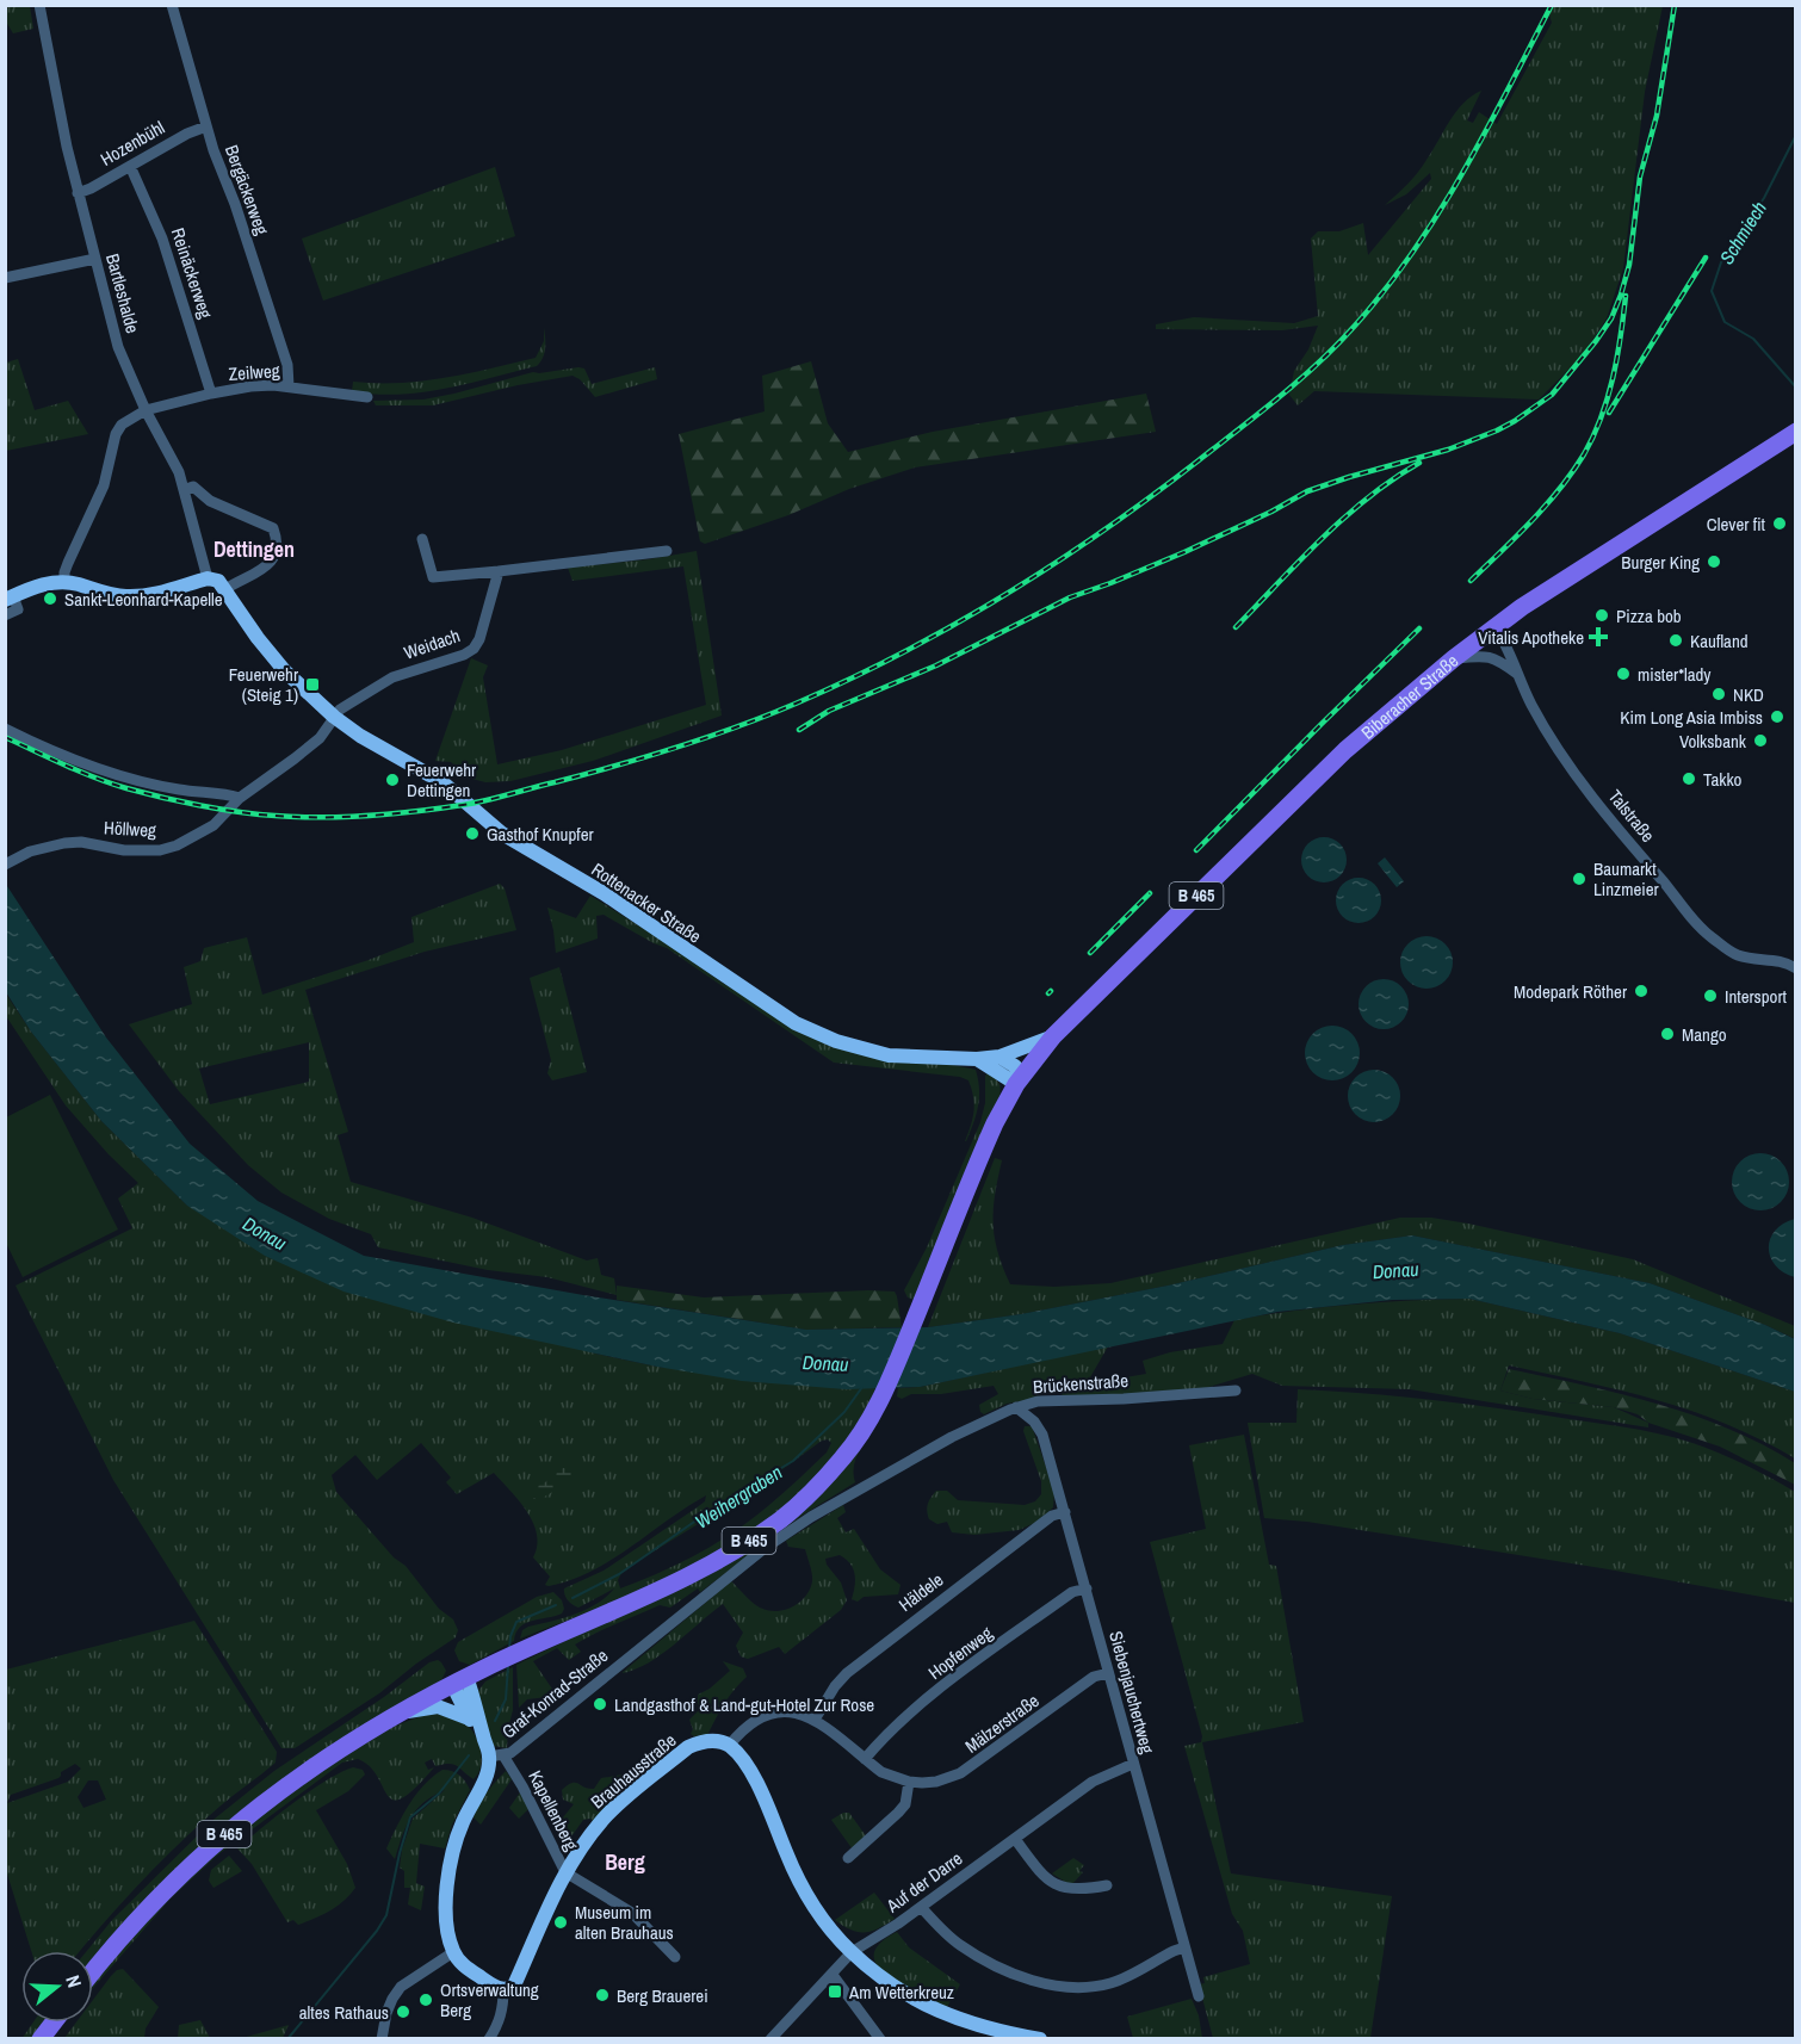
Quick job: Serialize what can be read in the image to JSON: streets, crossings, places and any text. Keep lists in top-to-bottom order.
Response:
{
  "streets": {
    "main road": ["Biberacher Straße", "B 465"],
    "street": [
      "Hozenbühl",
      "Bergäckerweg",
      "Reinäckerweg",
      "Bartleshalde",
      "Zeilweg",
      "Weidach",
      "Talstraße",
      "Höllweg",
      "Rottenacker Straße",
      "Brückenstraße",
      "Häldele",
      "Hopfenweg",
      "Siebenjauchertweg",
      "Graf-Konrad-Straße",
      "Mälzerstraße",
      "Brauhausstraße",
      "Kapellenberg",
      "Auf der Darre"
    ]
  },
  "crossings": [
    ["Hozenbühl", "Bergäckerweg"],
    ["Hozenbühl", "Reinäckerweg"],
    ["Hozenbühl", "Bartleshalde"],
    ["Bergäckerweg", "Zeilweg"],
    ["Reinäckerweg", "Zeilweg"],
    ["Bartleshalde", "Zeilweg"],
    ["Bartleshalde", "Rottenacker Straße"],
    ["Weidach", "Höllweg"],
    ["Weidach", "Rottenacker Straße"],
    ["Biberacher Straße", "Talstraße"],
    ["Biberacher Straße", "B 465"],
    ["Biberacher Straße", "Rottenacker Straße"],
    ["Höllweg", "Rottenacker Straße"],
    ["B 465", "Rottenacker Straße"],
    ["Brückenstraße", "Siebenjauchertweg"],
    ["Brückenstraße", "Graf-Konrad-Straße"],
    ["Häldele", "Siebenjauchertweg"],
    ["Häldele", "Mälzerstraße"],
    ["Hopfenweg", "Siebenjauchertweg"],
    ["Hopfenweg", "Mälzerstraße"],
    ["Siebenjauchertweg", "Mälzerstraße"],
    ["Siebenjauchertweg", "Auf der Darre"],
    ["Graf-Konrad-Straße", "Kapellenberg"],
    ["Mälzerstraße", "Brauhausstraße"],
    ["Brauhausstraße", "Kapellenberg"]
  ],
  "districts": ["Dettingen", "Berg"],
  "water": ["Schmiech", "Donau", "Weihergraben"],
  "places": {
    "other": [
      "Clever fit",
      "Burger King",
      "Sankt-Leonhard-Kapelle",
      "Pizza bob",
      "Kaufland",
      "mister*lady",
      "NKD",
      "Kim Long Asia Imbiss",
      "Volksbank",
      "Takko",
      "Feuerwehr Dettingen",
      "Gasthof Knupfer",
      "Baumarkt Linzmeier",
      "Modepark Röther",
      "Intersport",
      "Mango",
      "Landgasthof & Land-gut-Hotel Zur Rose",
      "Museum im alten Brauhaus",
      "Berg Brauerei",
      "Ortsverwaltung Berg",
      "altes Rathaus"
    ],
    "health": ["Vitalis Apotheke"],
    "transit": ["Feuerwehr (Steig 1)", "Am Wetterkreuz"]
  },
  "north": "right"
}
